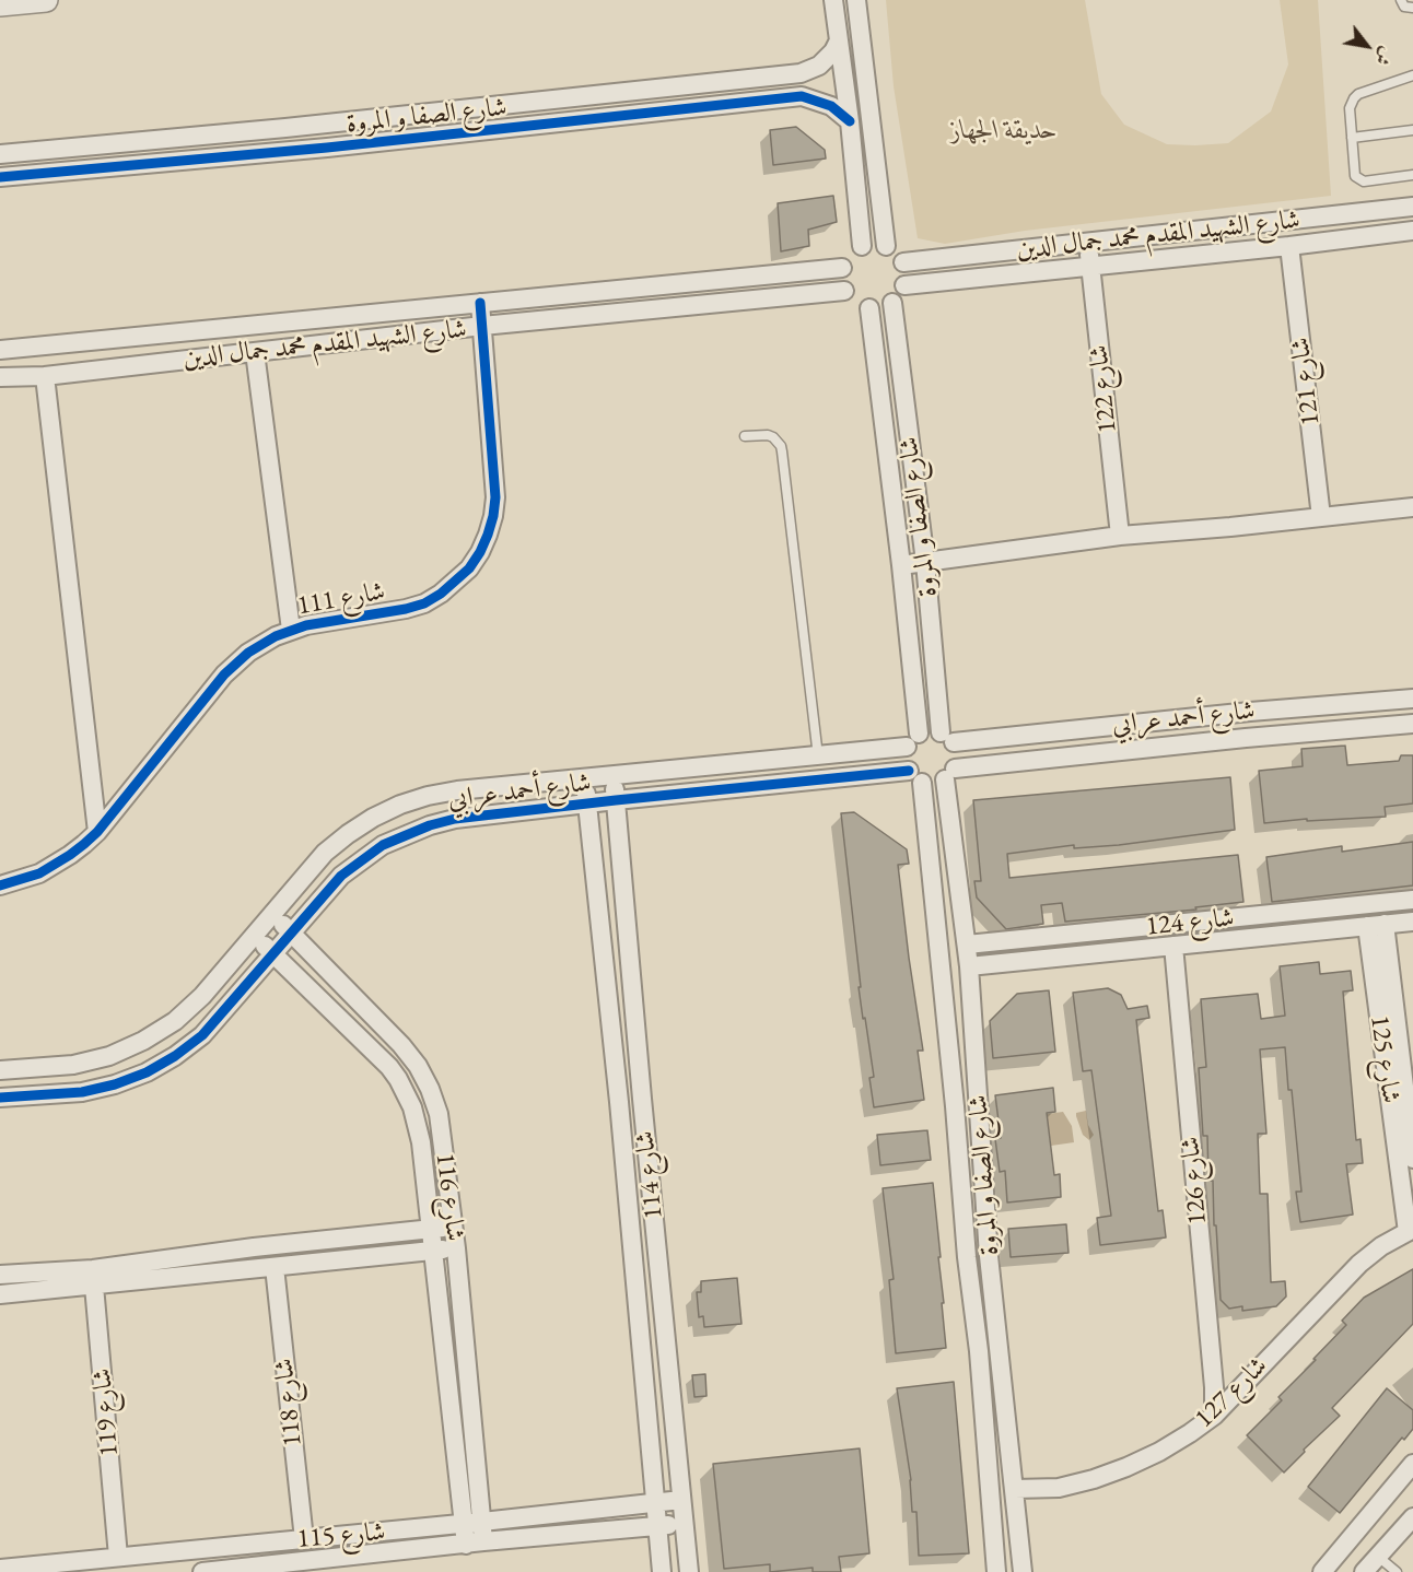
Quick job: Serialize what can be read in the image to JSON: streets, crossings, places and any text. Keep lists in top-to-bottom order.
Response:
{
  "streets": {
    "street": [
      "شارع الصفا و المروة",
      "شارع الشهيد المقدم محمد جمال الدين",
      "شارع 121",
      "شارع 122",
      "شارع 111",
      "شارع أحمد عرابي",
      "شارع 124",
      "شارع 125",
      "شارع 114",
      "شارع 126",
      "شارع 116",
      "شارع 127",
      "شارع 118",
      "شارع 119",
      "شارع 115"
    ]
  },
  "crossings": [
    ["شارع الصفا و المروة", "شارع الشهيد المقدم محمد جمال الدين"],
    ["شارع الصفا و المروة", "شارع أحمد عرابي"],
    ["شارع الصفا و المروة", "شارع 124"],
    ["شارع الصفا و المروة", "شارع 127"],
    ["شارع الشهيد المقدم محمد جمال الدين", "شارع 121"],
    ["شارع الشهيد المقدم محمد جمال الدين", "شارع 122"],
    ["شارع الشهيد المقدم محمد جمال الدين", "شارع 111"],
    ["شارع أحمد عرابي", "شارع 114"],
    ["شارع أحمد عرابي", "شارع 116"],
    ["شارع 124", "شارع 125"],
    ["شارع 124", "شارع 126"],
    ["شارع 125", "شارع 127"],
    ["شارع 114", "شارع 115"],
    ["شارع 126", "شارع 127"],
    ["شارع 116", "شارع 115"],
    ["شارع 118", "شارع 115"],
    ["شارع 119", "شارع 115"]
  ],
  "parks": ["حديقة الجهاز"],
  "north": "bottom right"
}
